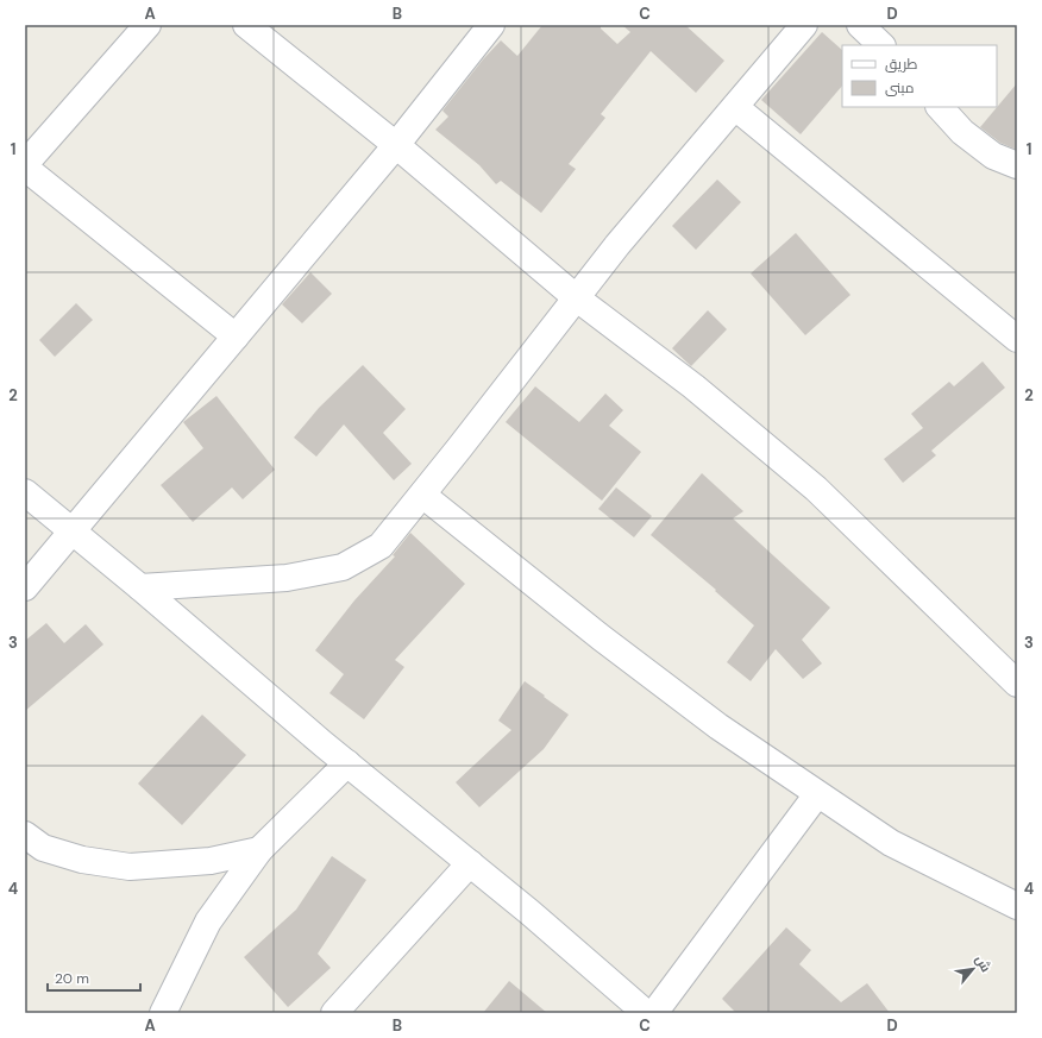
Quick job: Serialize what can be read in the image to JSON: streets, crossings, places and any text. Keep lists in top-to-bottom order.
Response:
{
  "legend": ["طريق", "مبنى"],
  "scale_bar": "20 m",
  "north": "top right",
  "grid": {
    "columns": [
      "A",
      "B",
      "C",
      "D"
    ],
    "rows": [
      "1",
      "2",
      "3",
      "4"
    ]
  }
}
